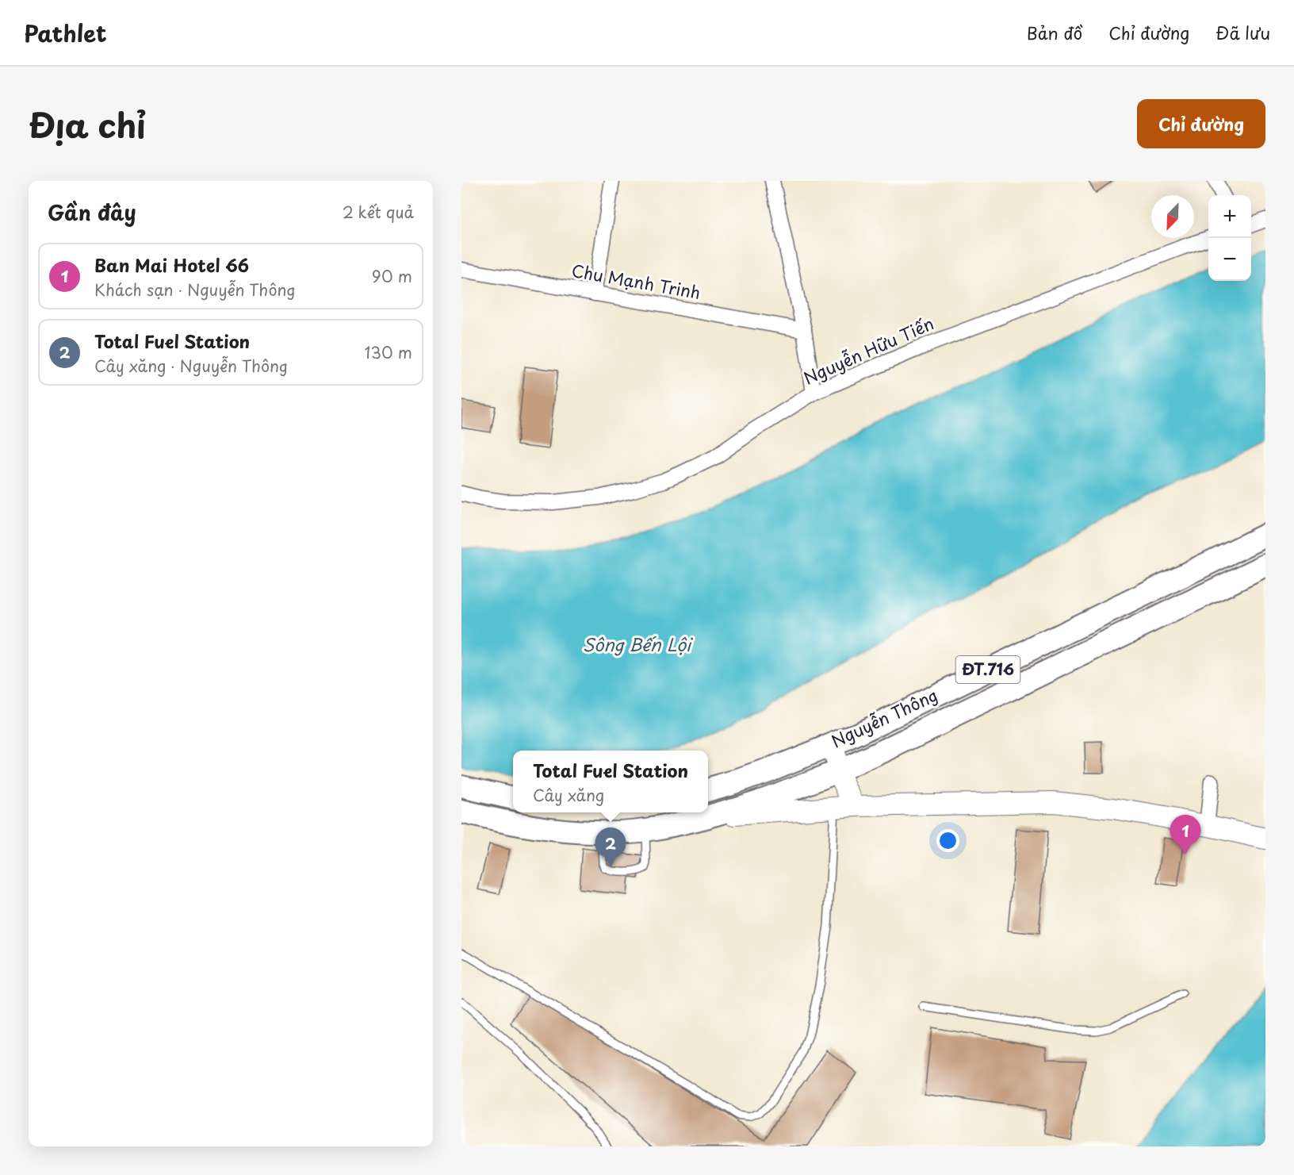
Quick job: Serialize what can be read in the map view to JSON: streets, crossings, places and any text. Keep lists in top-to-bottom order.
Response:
{
  "streets": {
    "main road": ["ĐT.716", "Nguyễn Thông"],
    "street": ["Chu Mạnh Trinh", "Nguyễn Hữu Tiến"]
  },
  "water": ["Sông Bến Lội"],
  "north": "bottom left",
  "page": {
    "header": "Pathlet",
    "nav": ["Bản đồ", "Chỉ đường", "Đã lưu"],
    "title": "Địa chỉ",
    "buttons": "Chỉ đường",
    "heading": ["Gần đây", "2 kết quả"],
    "map_buttons": ["+", "−"],
    "list": [
      {
        "mark": "1",
        "name": "Ban Mai Hotel 66",
        "note": "Khách sạn · Nguyễn Thông",
        "value": "90 m"
      },
      {
        "mark": "2",
        "name": "Total Fuel Station",
        "note": "Cây xăng · Nguyễn Thông",
        "value": "130 m"
      }
    ],
    "popup": ["Total Fuel Station", "Cây xăng"],
    "pins": ["1", "2"]
  }
}
